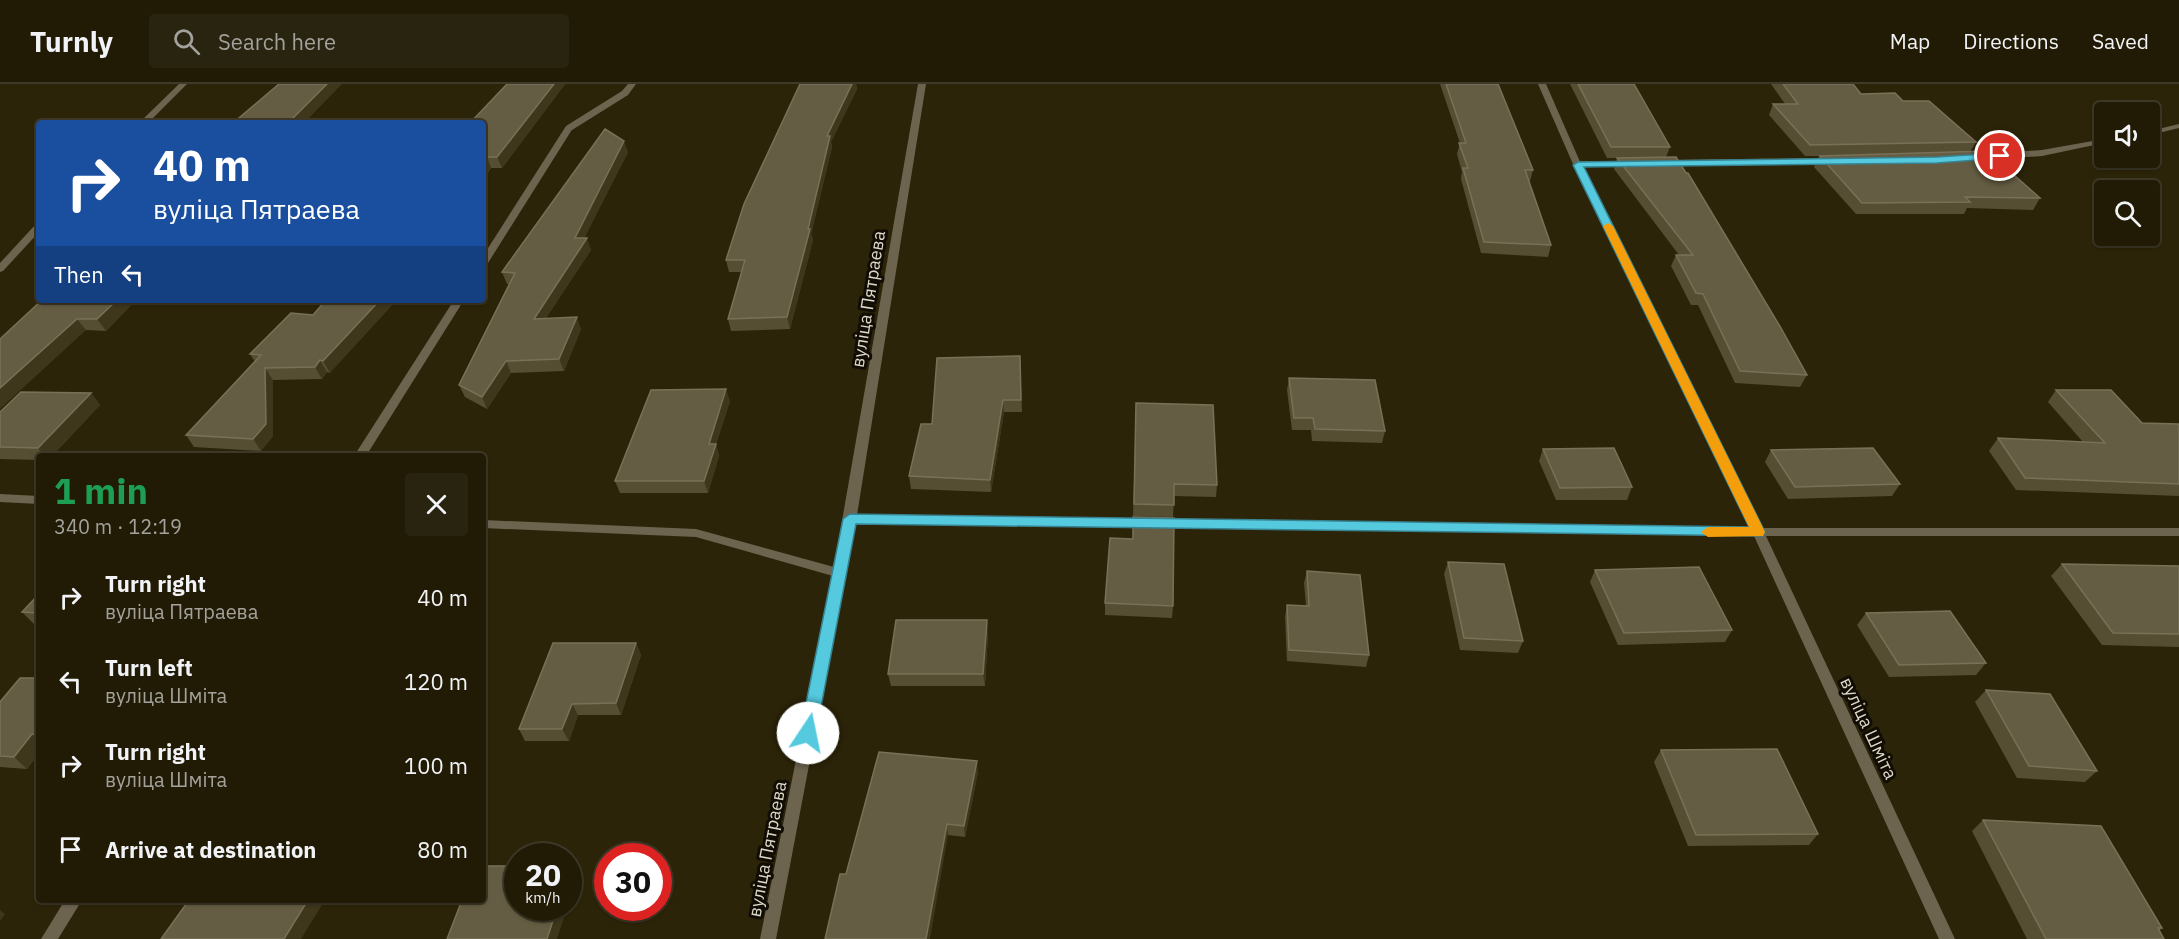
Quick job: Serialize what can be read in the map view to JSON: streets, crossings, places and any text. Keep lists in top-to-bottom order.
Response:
{
  "streets": {
    "street": ["вуліца Пятраева", "вуліца Шміта"]
  },
  "page": {
    "header": "Turnly",
    "search": "Search here",
    "nav": ["Map", "Directions", "Saved"],
    "turn": ["40 m", "вуліца Пятраева"],
    "then": "Then",
    "heading": ["1 min", "340 m · 12:19"],
    "list": [
      {
        "name": "Turn right",
        "note": "вуліца Пятраева",
        "value": "40 m"
      },
      {
        "name": "Turn left",
        "note": "вуліца Шміта",
        "value": "120 m"
      },
      {
        "name": "Turn right",
        "note": "вуліца Шміта",
        "value": "100 m"
      },
      {
        "name": "Arrive at destination",
        "value": "80 m"
      }
    ],
    "speed": "20 km/h",
    "limit": "30"
  }
}
